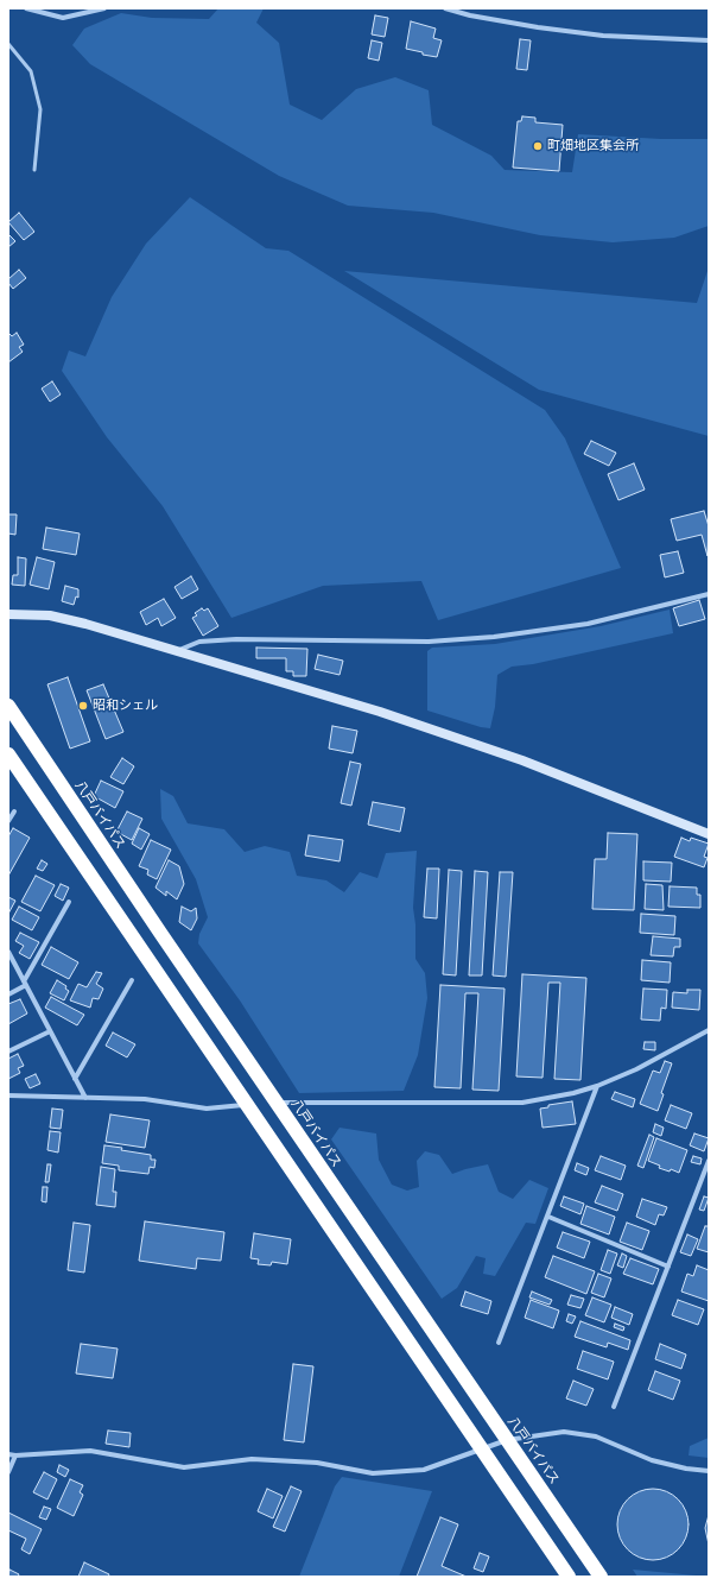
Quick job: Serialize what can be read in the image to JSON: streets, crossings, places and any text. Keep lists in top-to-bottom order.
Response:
{
  "streets": {
    "highway": ["八戸バイパス"]
  },
  "places": ["町畑地区集会所", "昭和シェル"]
}
